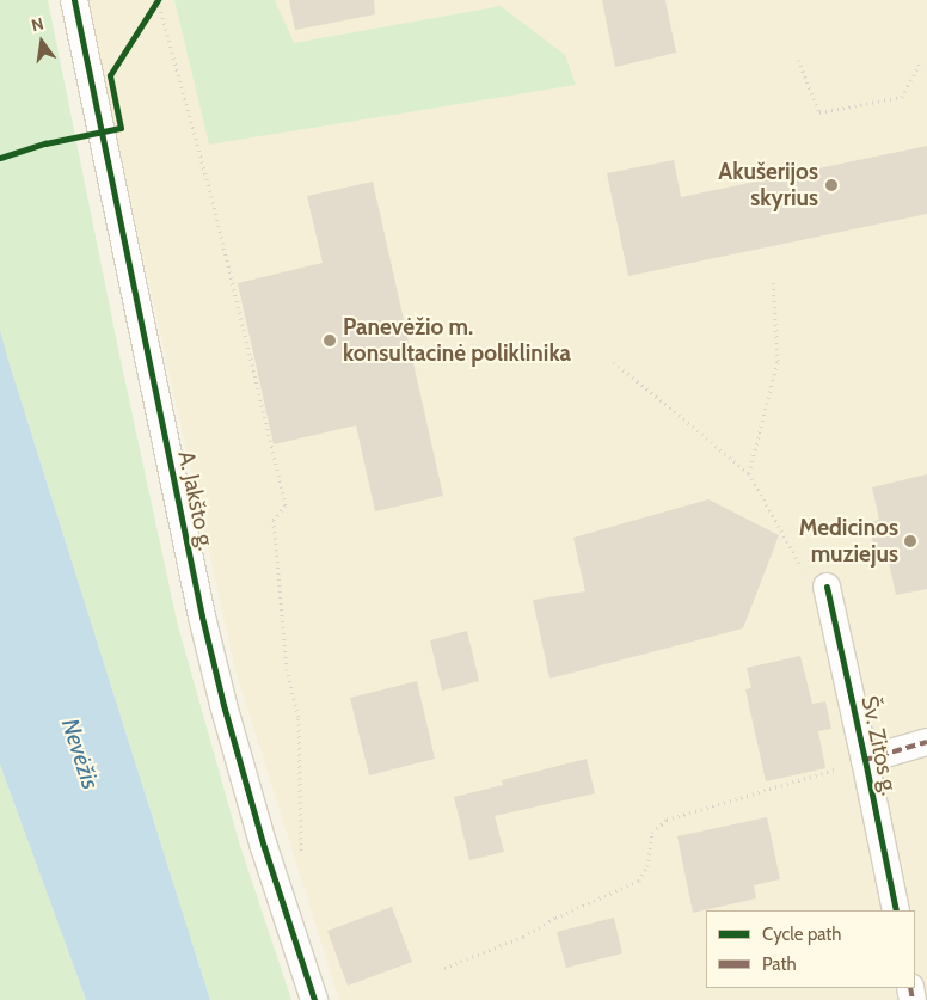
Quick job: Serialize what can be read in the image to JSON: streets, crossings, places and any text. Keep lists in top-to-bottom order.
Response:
{
  "streets": {
    "street": ["A. Jakšto g.", "Šv. Zitos g."]
  },
  "water": ["Nevėžis"],
  "places": ["Akušerijos skyrius", "Panevėžio m. konsultacinė poliklinika", "Medicinos muziejus"],
  "legend": ["Cycle path", "Path"],
  "north": "top"
}
